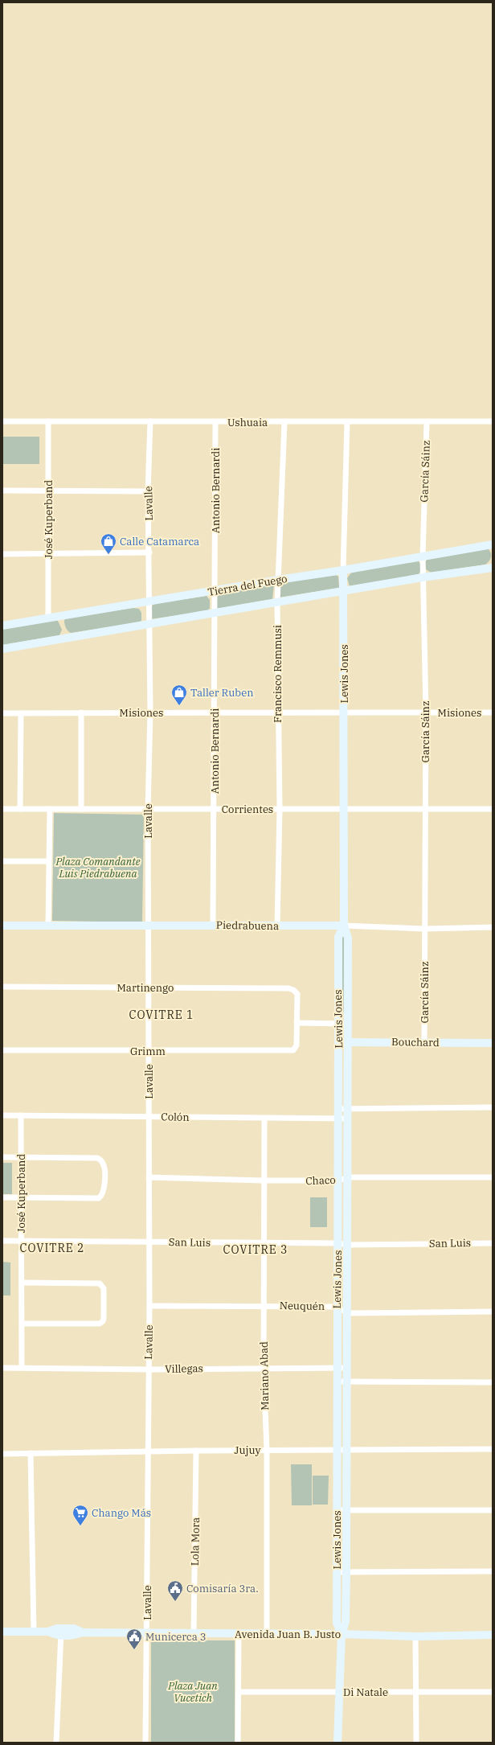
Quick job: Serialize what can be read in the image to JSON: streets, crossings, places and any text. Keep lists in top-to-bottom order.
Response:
{
  "streets": {
    "main road": [
      "Tierra del Fuego",
      "Lewis Jones",
      "Piedrabuena",
      "Bouchard",
      "Avenida Juan B. Justo"
    ],
    "street": [
      "Ushuaia",
      "García Sáinz",
      "Antonio Bernardi",
      "Lavalle",
      "José Kuperband",
      "Francisco Remmusi",
      "Misiones",
      "Corrientes",
      "Martinengo",
      "Grimm",
      "Colón",
      "Chaco",
      "San Luis",
      "Neuquén",
      "Villegas",
      "Mariano Abad",
      "Jujuy",
      "Lola Mora",
      "Di Natale"
    ]
  },
  "crossings": [
    ["Ushuaia", "García Sáinz"],
    ["Ushuaia", "Antonio Bernardi"],
    ["Ushuaia", "Lavalle"],
    ["Ushuaia", "José Kuperband"],
    ["Ushuaia", "Francisco Remmusi"],
    ["Ushuaia", "Lewis Jones"],
    ["García Sáinz", "Tierra del Fuego"],
    ["García Sáinz", "Misiones"],
    ["García Sáinz", "Corrientes"],
    ["García Sáinz", "Piedrabuena"],
    ["García Sáinz", "Bouchard"],
    ["Antonio Bernardi", "Tierra del Fuego"],
    ["Antonio Bernardi", "Misiones"],
    ["Antonio Bernardi", "Corrientes"],
    ["Antonio Bernardi", "Piedrabuena"],
    ["Lavalle", "Tierra del Fuego"],
    ["Lavalle", "Misiones"],
    ["Lavalle", "Corrientes"],
    ["Lavalle", "Piedrabuena"],
    ["Lavalle", "Martinengo"],
    ["Lavalle", "Grimm"],
    ["Lavalle", "Colón"],
    ["Lavalle", "Chaco"],
    ["Lavalle", "San Luis"],
    ["Lavalle", "Neuquén"],
    ["Lavalle", "Villegas"],
    ["Lavalle", "Jujuy"],
    ["Lavalle", "Avenida Juan B. Justo"],
    ["José Kuperband", "Tierra del Fuego"],
    ["José Kuperband", "Colón"],
    ["José Kuperband", "San Luis"],
    ["José Kuperband", "Villegas"],
    ["Tierra del Fuego", "Francisco Remmusi"],
    ["Tierra del Fuego", "Lewis Jones"],
    ["Francisco Remmusi", "Misiones"],
    ["Francisco Remmusi", "Corrientes"],
    ["Francisco Remmusi", "Piedrabuena"],
    ["Lewis Jones", "Misiones"],
    ["Lewis Jones", "Corrientes"],
    ["Lewis Jones", "Piedrabuena"],
    ["Lewis Jones", "Bouchard"],
    ["Lewis Jones", "Colón"],
    ["Lewis Jones", "Chaco"],
    ["Lewis Jones", "San Luis"],
    ["Lewis Jones", "Neuquén"],
    ["Lewis Jones", "Villegas"],
    ["Lewis Jones", "Jujuy"],
    ["Lewis Jones", "Avenida Juan B. Justo"],
    ["Lewis Jones", "Di Natale"],
    ["Martinengo", "Grimm"],
    ["Colón", "Mariano Abad"],
    ["Chaco", "Mariano Abad"],
    ["San Luis", "Mariano Abad"],
    ["Neuquén", "Mariano Abad"],
    ["Villegas", "Mariano Abad"],
    ["Mariano Abad", "Jujuy"],
    ["Mariano Abad", "Avenida Juan B. Justo"],
    ["Jujuy", "Lola Mora"],
    ["Lola Mora", "Avenida Juan B. Justo"]
  ],
  "districts": ["COVITRE 1", "COVITRE 2", "COVITRE 3"],
  "parks": ["Plaza Comandante Luis Piedrabuena", "Plaza Juan Vucetich"],
  "places": {
    "shop": ["Calle Catamarca", "Taller Ruben"],
    "supermarket": ["Chango Más"],
    "public building": ["Comisaría 3ra.", "Municerca 3"]
  }
}
